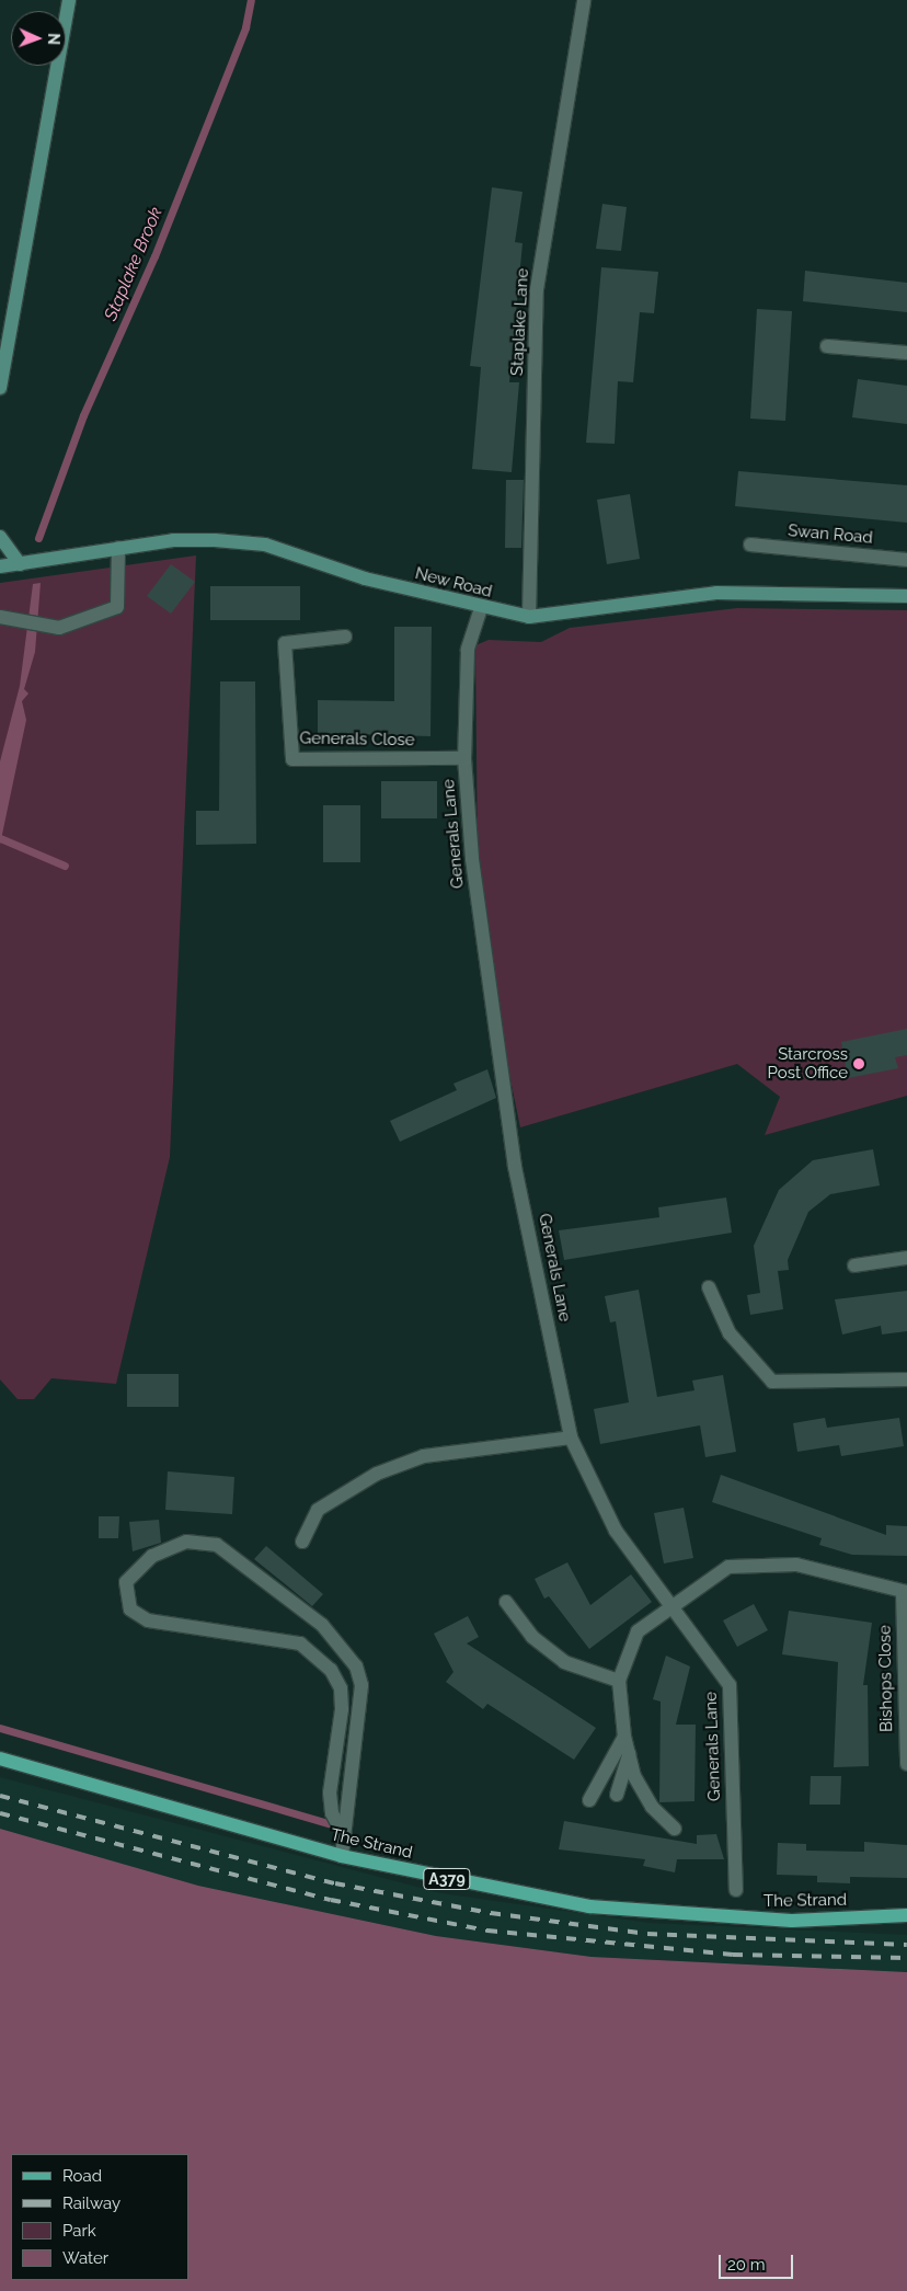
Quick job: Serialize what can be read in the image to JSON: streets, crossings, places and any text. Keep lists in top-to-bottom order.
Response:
{
  "streets": {
    "main road": ["The Strand", "A379"],
    "street": [
      "Staplake Lane",
      "Swan Road",
      "New Road",
      "Generals Close",
      "Generals Lane",
      "Bishops Close"
    ]
  },
  "crossings": [
    ["Staplake Lane", "New Road"],
    ["New Road", "Generals Lane"],
    ["Generals Close", "Generals Lane"]
  ],
  "water": ["Staplake Brook"],
  "places": ["Starcross Post Office"],
  "legend": [
    "Road",
    "Railway",
    "Park",
    "Water"
  ],
  "scale_bar": "20 m",
  "north": "right"
}
